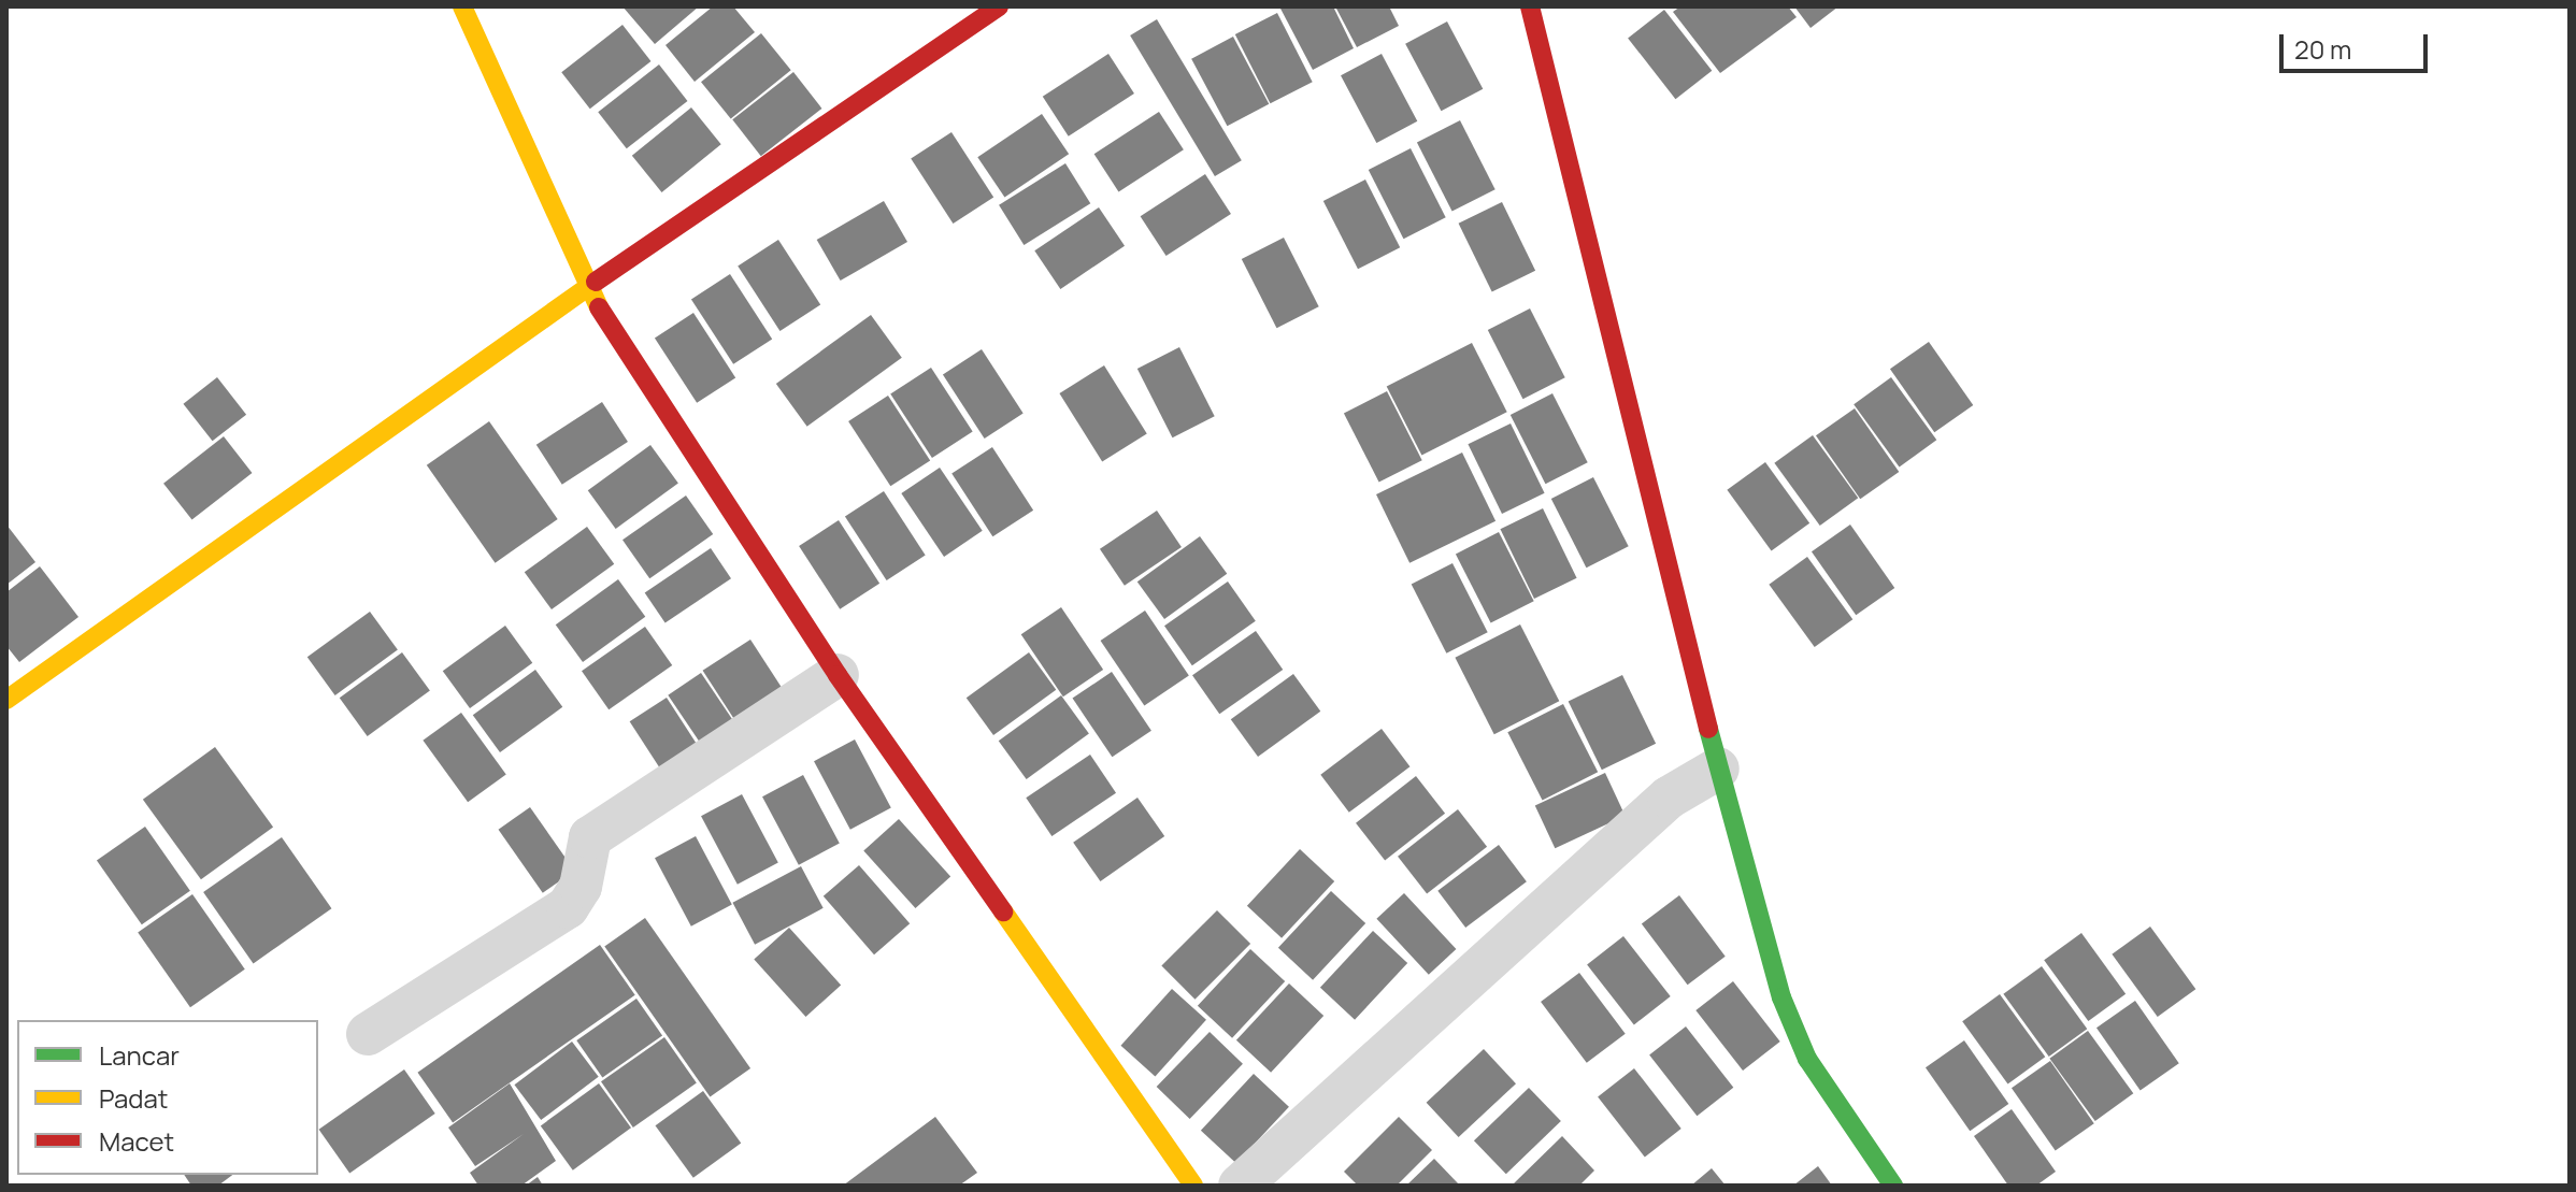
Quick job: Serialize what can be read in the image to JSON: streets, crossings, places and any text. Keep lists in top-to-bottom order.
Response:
{
  "legend": ["Lancar", "Padat", "Macet"],
  "scale_bar": "20 m"
}
